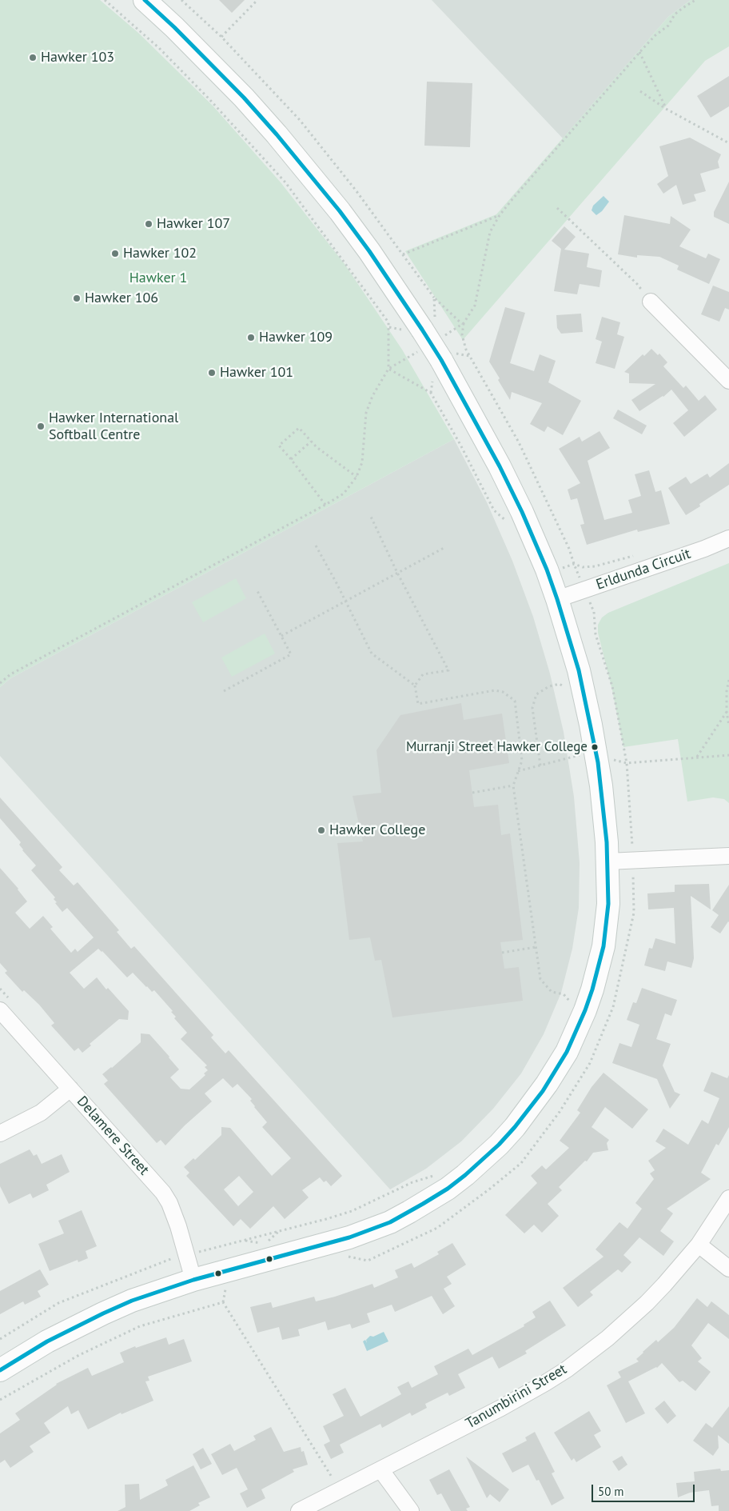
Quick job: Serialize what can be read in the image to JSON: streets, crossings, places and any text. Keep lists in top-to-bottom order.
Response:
{
  "streets": {
    "street": ["Erldunda Circuit", "Delamere Street", "Tanumbirini Street"]
  },
  "parks": ["Hawker 1"],
  "places": [
    "Hawker 103",
    "Hawker 107",
    "Hawker 102",
    "Hawker 106",
    "Hawker 109",
    "Hawker 101",
    "Hawker International Softball Centre",
    "Murranji Street Hawker College",
    "Hawker College"
  ],
  "scale_bar": "50 m"
}
